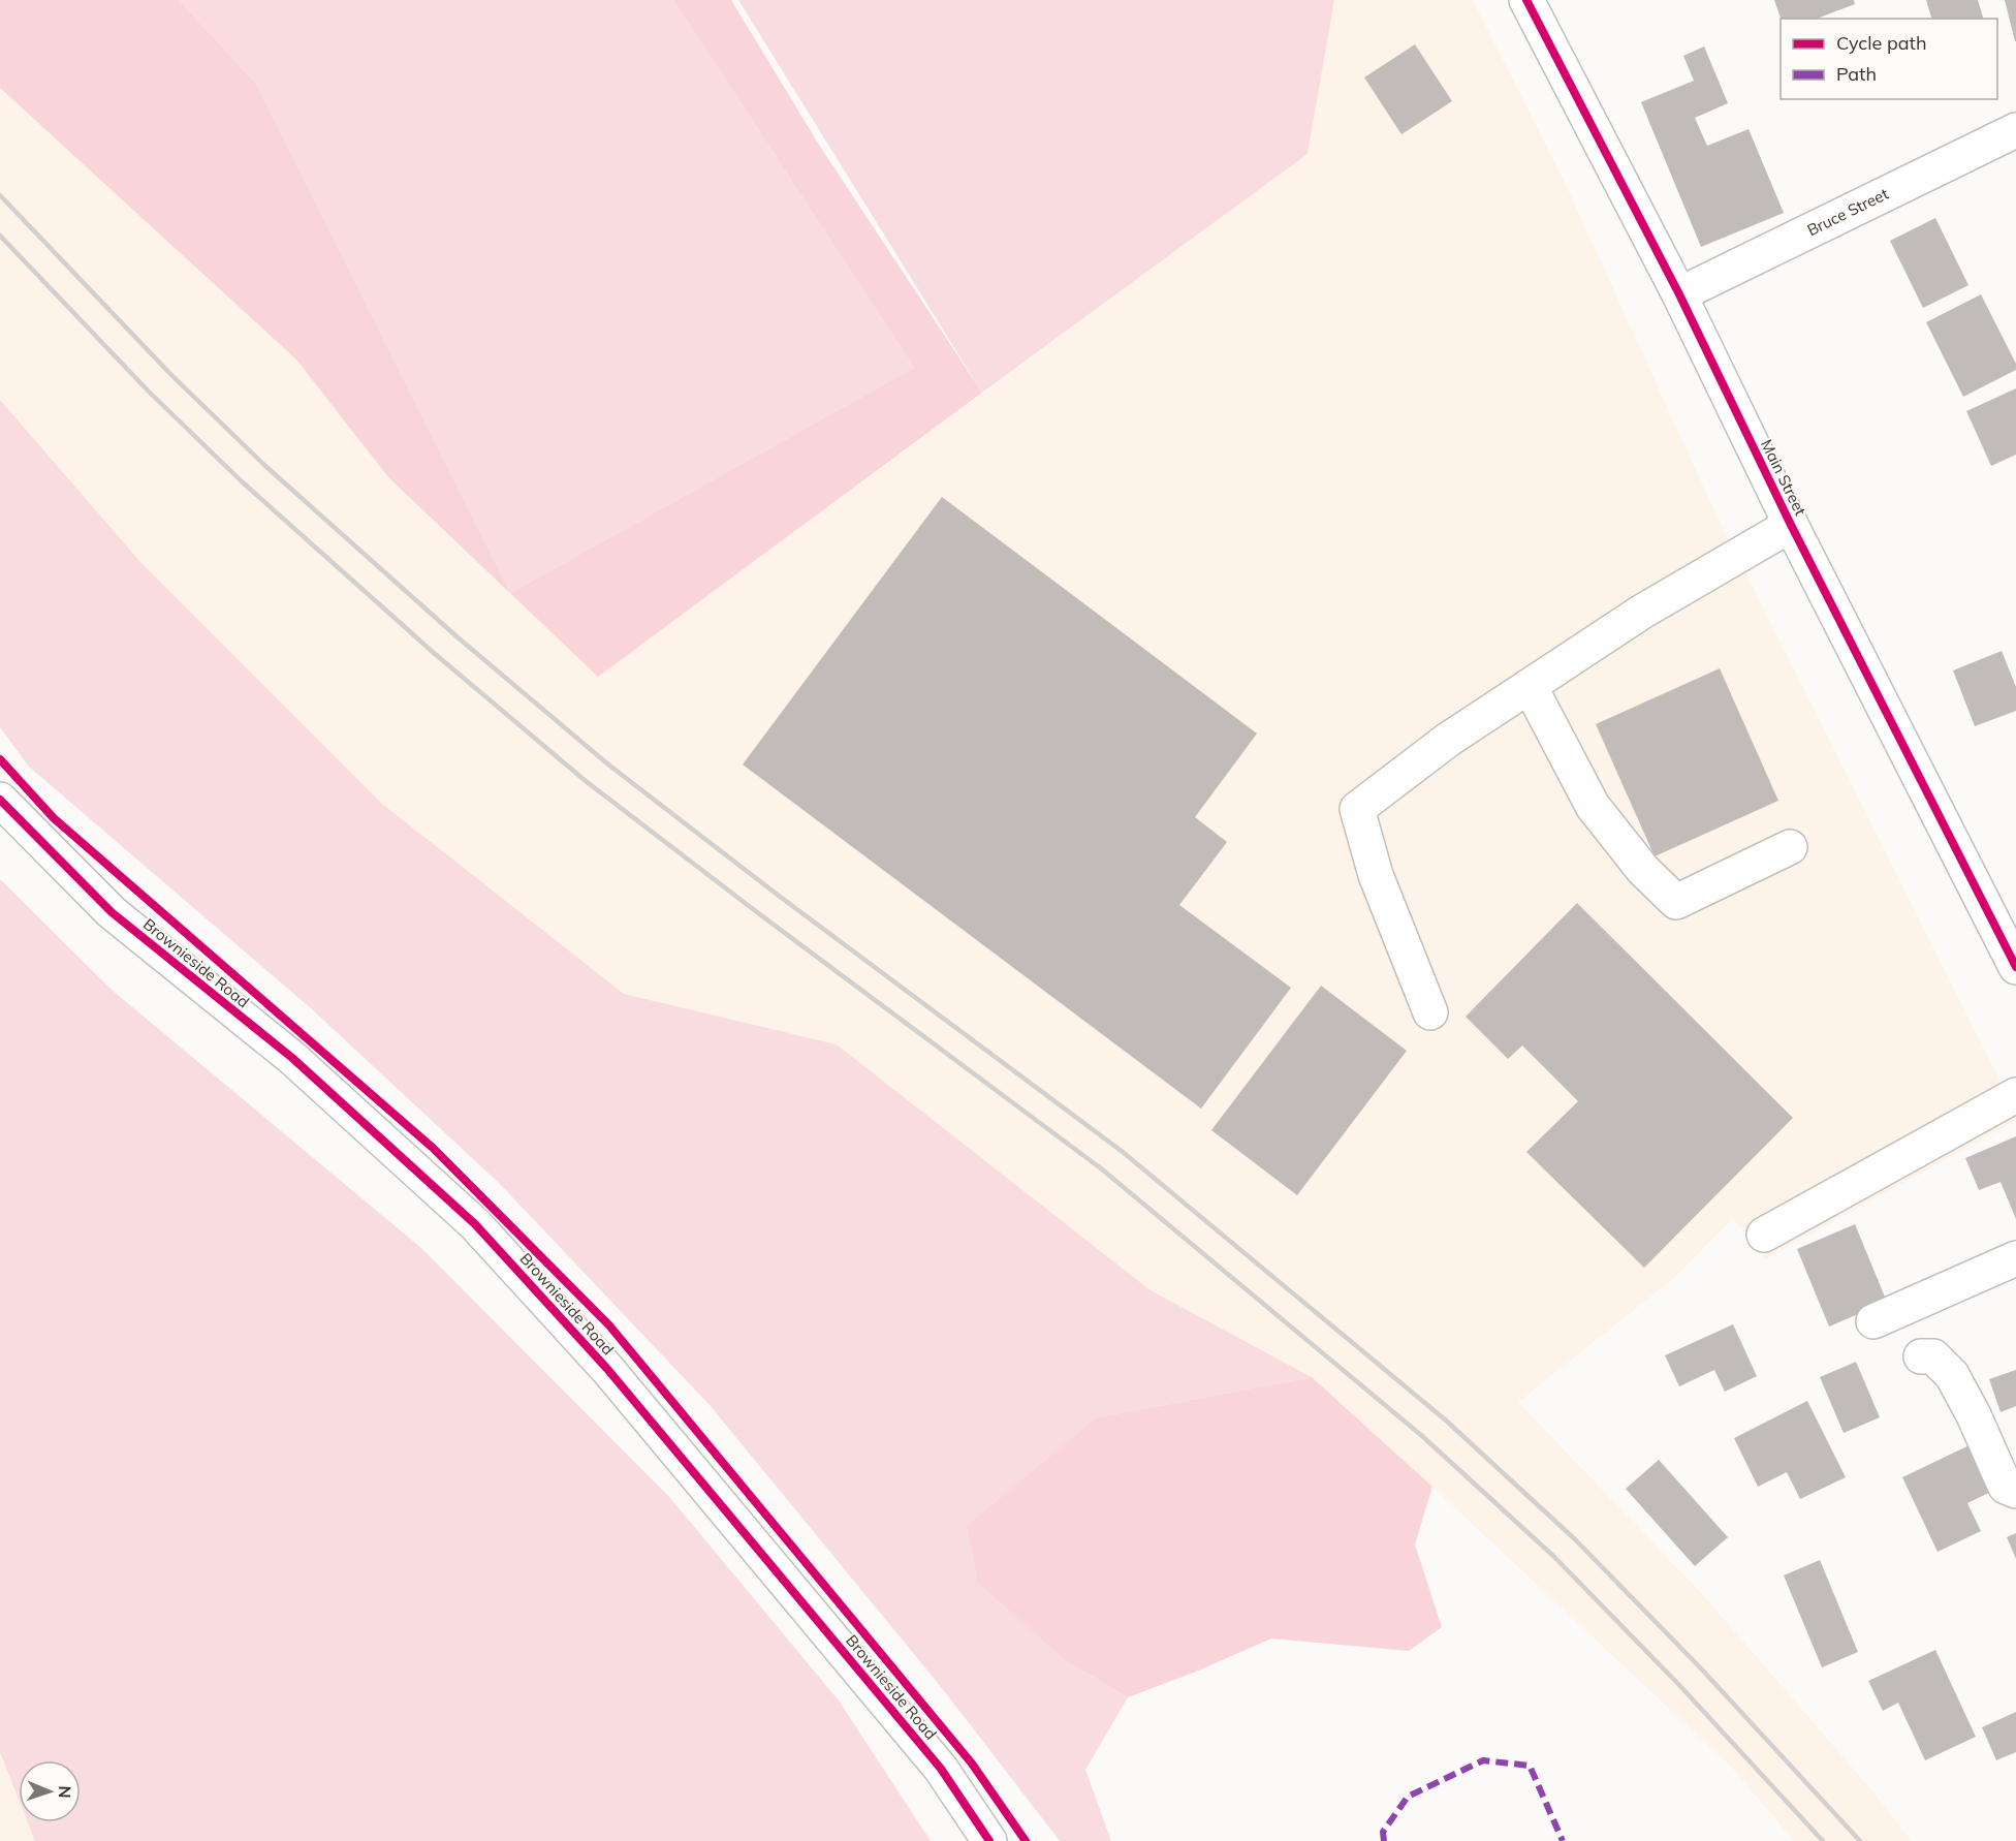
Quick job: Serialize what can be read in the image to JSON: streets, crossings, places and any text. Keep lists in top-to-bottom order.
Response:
{
  "streets": {
    "street": ["Bruce Street", "Main Street", "Brownieside Road"]
  },
  "crossings": [
    ["Bruce Street", "Main Street"]
  ],
  "legend": ["Cycle path", "Path"],
  "north": "right"
}
